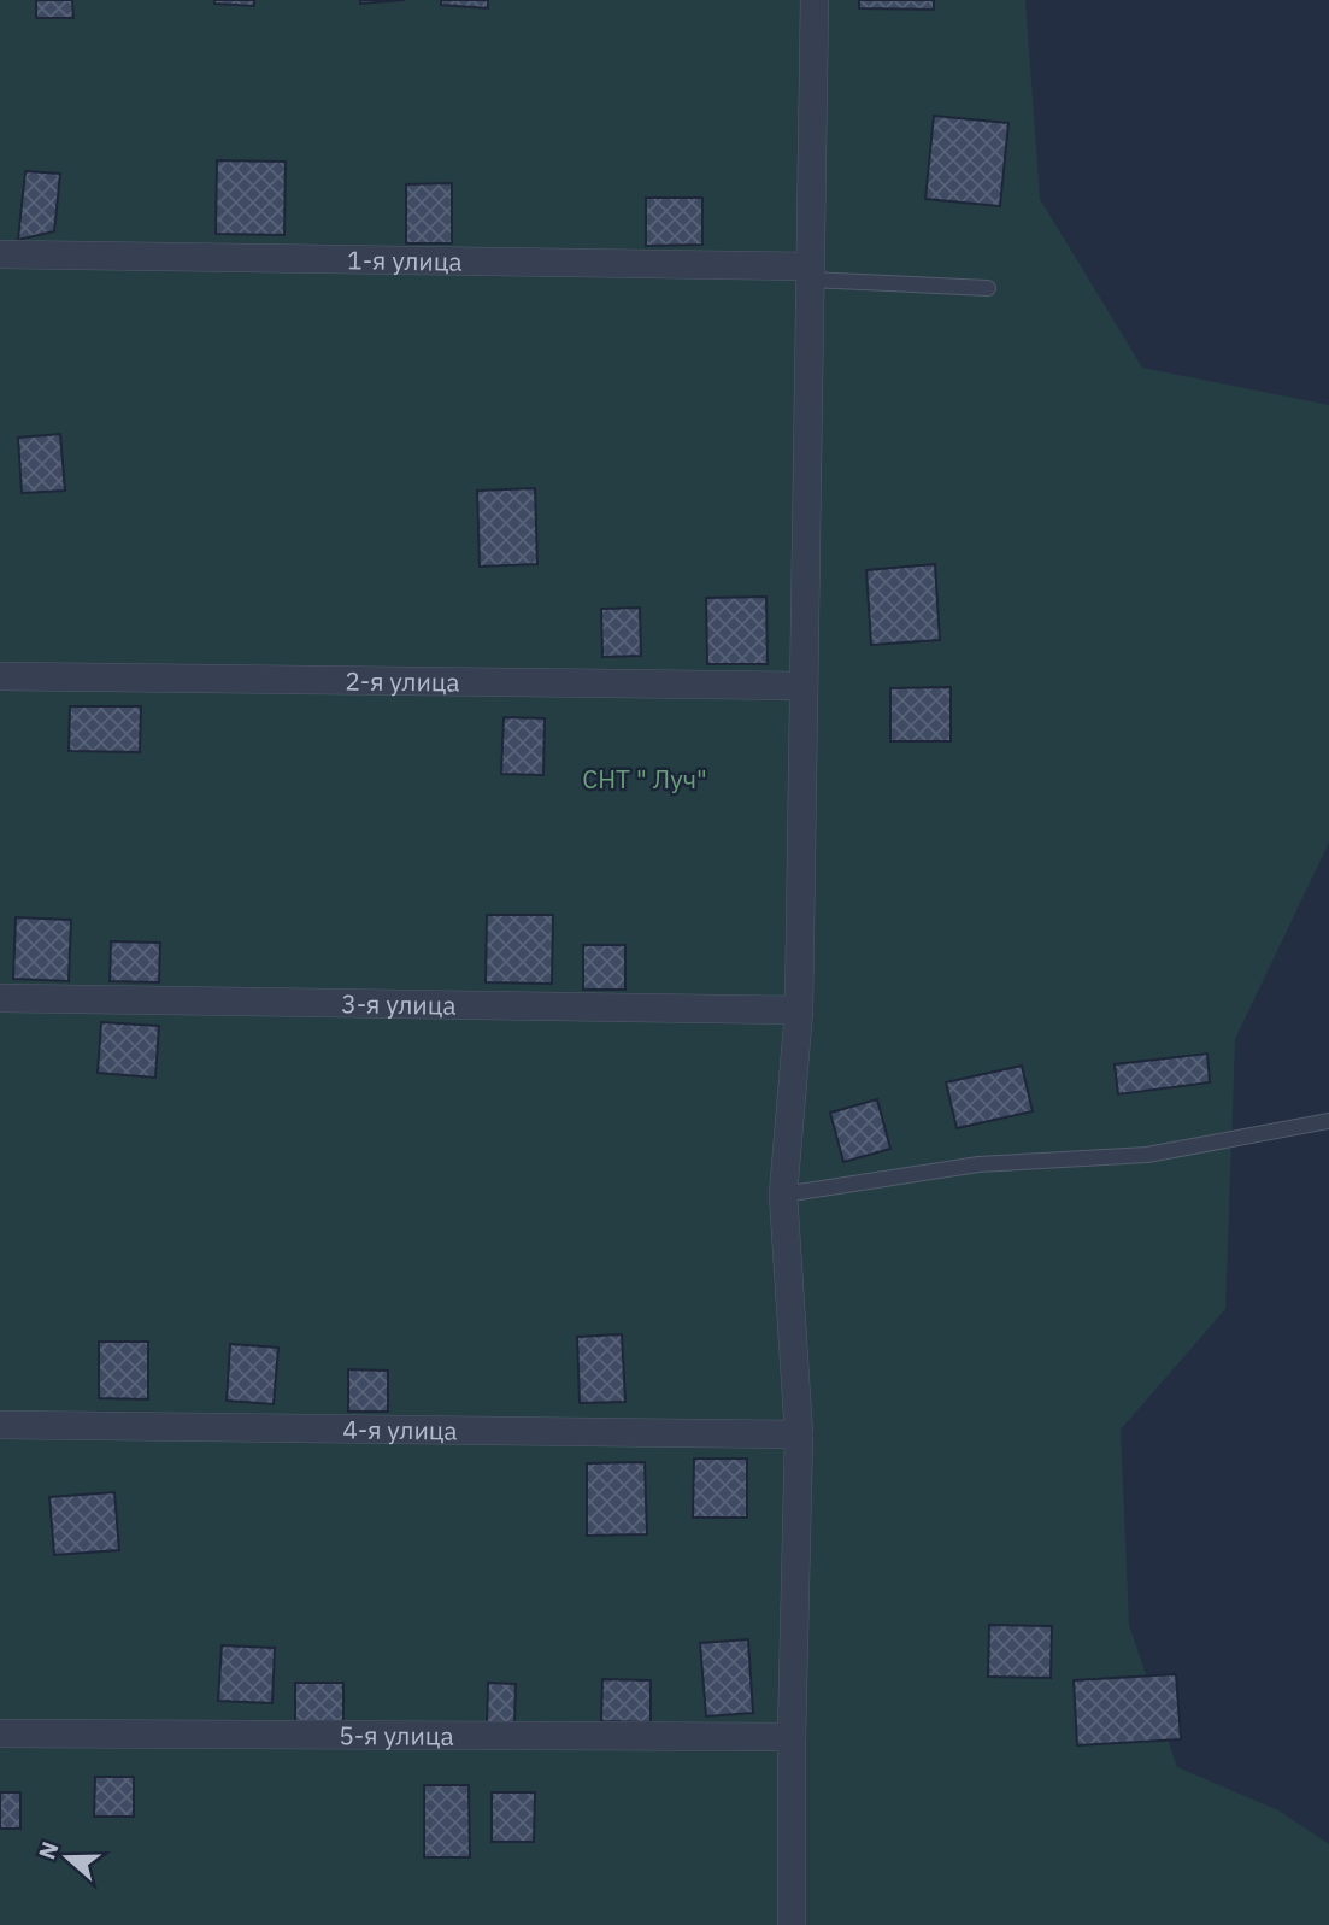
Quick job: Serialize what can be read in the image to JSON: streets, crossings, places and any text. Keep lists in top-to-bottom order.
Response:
{
  "streets": {
    "street": [
      "1-я улица",
      "2-я улица",
      "3-я улица",
      "4-я улица",
      "5-я улица"
    ]
  },
  "parks": ["СНТ \" Луч\""],
  "north": "left"
}
